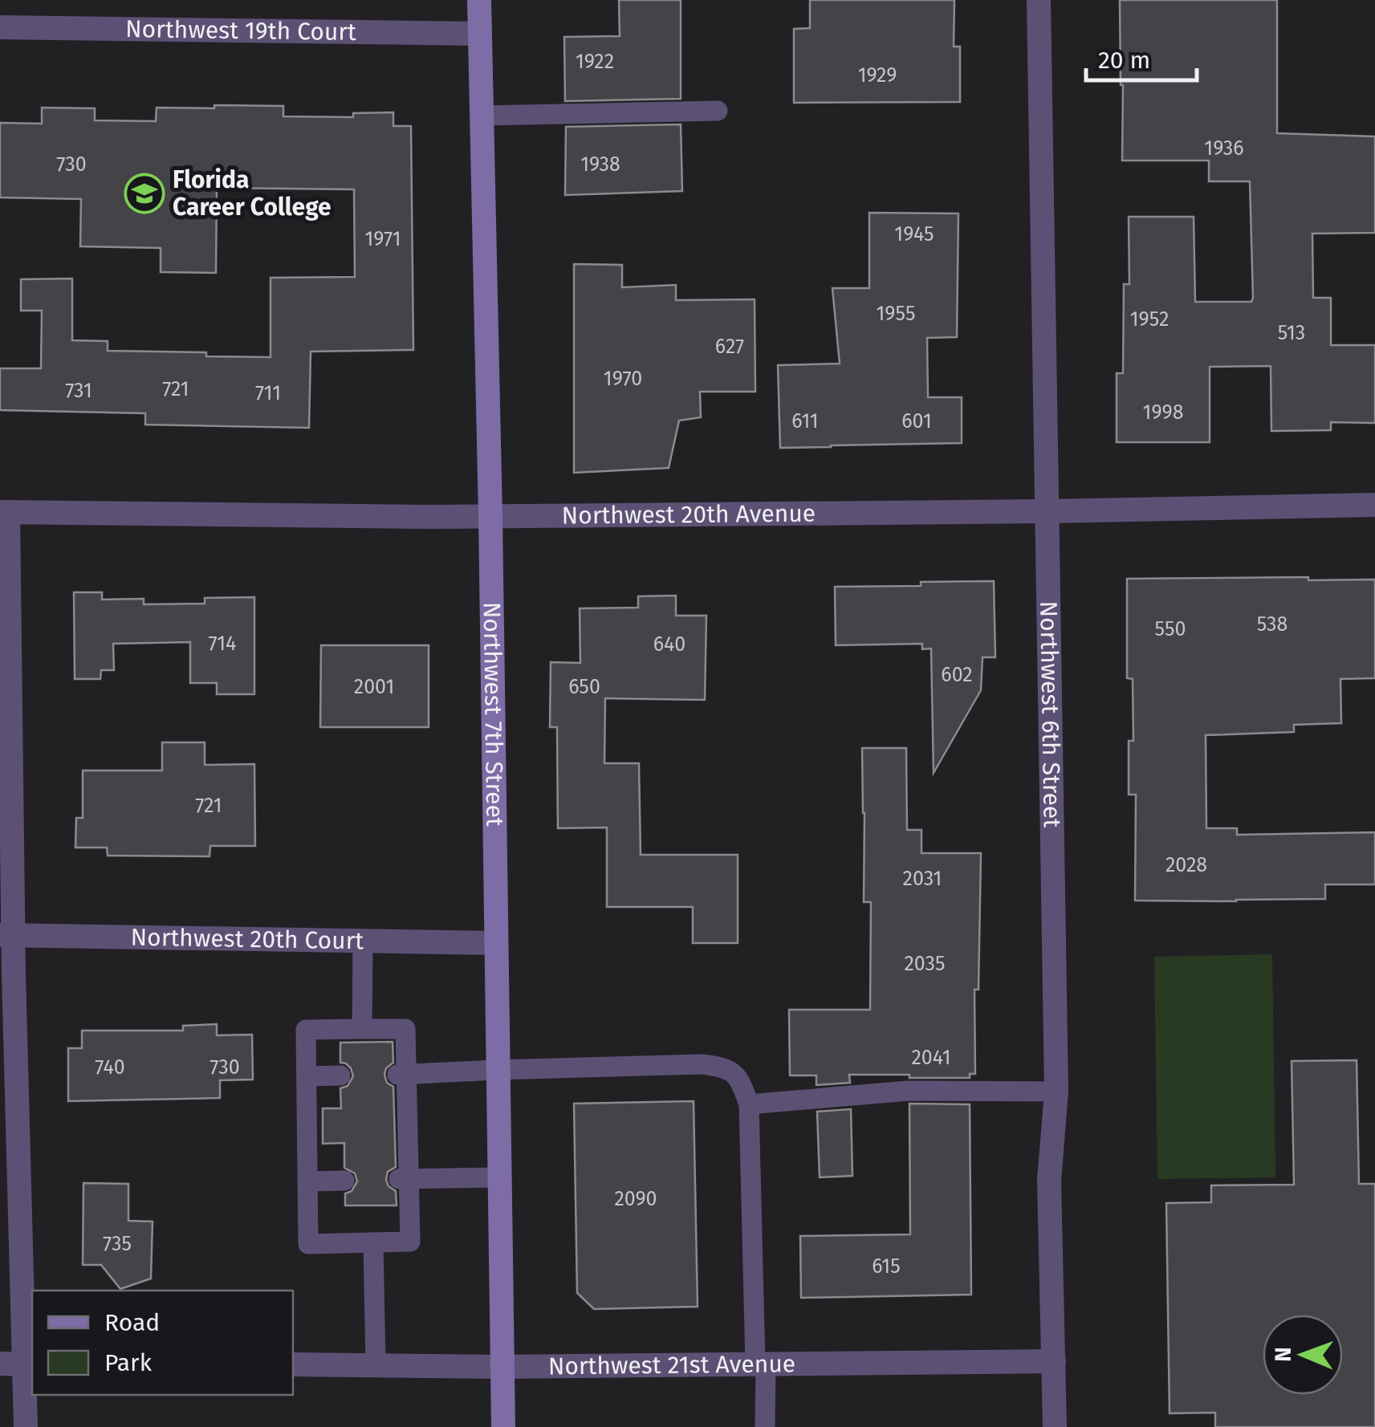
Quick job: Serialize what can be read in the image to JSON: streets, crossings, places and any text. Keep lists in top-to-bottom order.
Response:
{
  "streets": {
    "main road": ["Northwest 7th Street"],
    "street": [
      "Northwest 19th Court",
      "Northwest 20th Avenue",
      "Northwest 6th Street",
      "Northwest 20th Court",
      "Northwest 21st Avenue"
    ]
  },
  "crossings": [
    ["Northwest 19th Court", "Northwest 7th Street"],
    ["Northwest 20th Avenue", "Northwest 7th Street"],
    ["Northwest 20th Avenue", "Northwest 6th Street"],
    ["Northwest 7th Street", "Northwest 20th Court"],
    ["Northwest 7th Street", "Northwest 21st Avenue"],
    ["Northwest 6th Street", "Northwest 21st Avenue"]
  ],
  "places": {
    "school or university": ["Florida Career College"]
  },
  "house_numbers": [
    "1922",
    "1929",
    "1936",
    "730",
    "1938",
    "1945",
    "1971",
    "1955",
    "1952",
    "513",
    "627",
    "1970",
    "721",
    "731",
    "711",
    "1998",
    "611",
    "601",
    "538",
    "550",
    "714",
    "640",
    "602",
    "2001",
    "650",
    "721",
    "2028",
    "2031",
    "2035",
    "2041",
    "740",
    "730",
    "2090",
    "735",
    "615"
  ],
  "legend": ["Road", "Park"],
  "scale_bar": "20 m",
  "north": "left"
}
